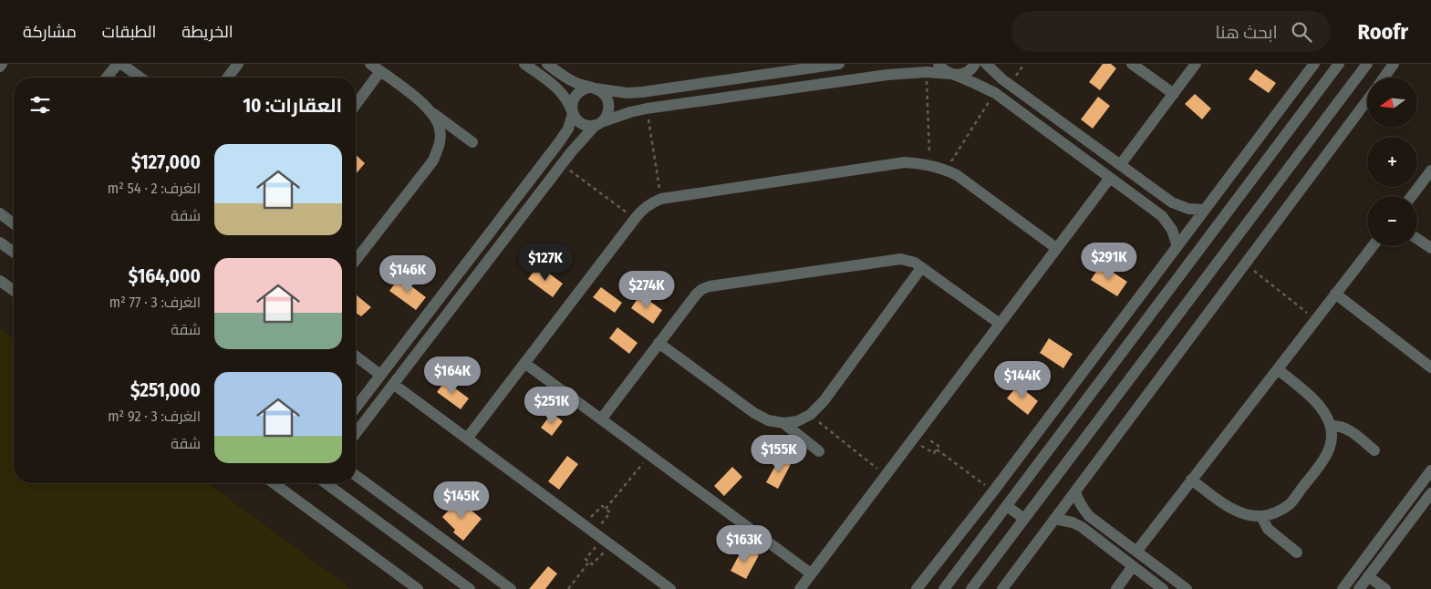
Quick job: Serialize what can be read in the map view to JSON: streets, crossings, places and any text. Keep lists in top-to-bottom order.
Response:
{
  "north": "left",
  "page": {
    "header": "Roofr",
    "search": "ابحث هنا",
    "nav": ["الخريطة", "الطبقات", "مشاركة"],
    "map_buttons": ["+", "−"],
    "heading": "العقارات: 10",
    "list": [
      {
        "name": "$127,000",
        "note": "الغرف: 2 · 54 m² · شقة"
      },
      {
        "name": "$164,000",
        "note": "الغرف: 3 · 77 m² · شقة"
      },
      {
        "name": "$251,000",
        "note": "الغرف: 3 · 92 m² · شقة"
      }
    ],
    "price": [
      "$291K",
      "$127K",
      "$146K",
      "$274K",
      "$164K",
      "$144K",
      "$251K",
      "$155K",
      "$145K",
      "$163K"
    ]
  }
}
